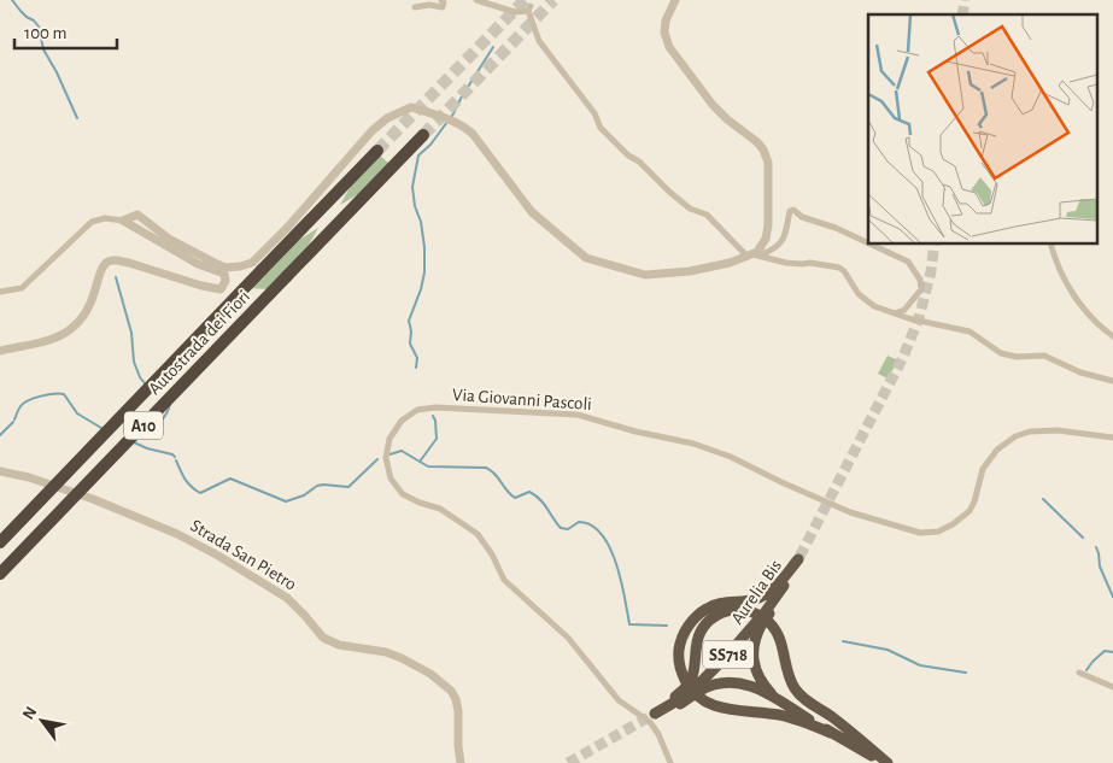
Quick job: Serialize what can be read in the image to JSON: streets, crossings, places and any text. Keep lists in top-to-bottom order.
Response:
{
  "streets": {
    "highway": [
      "Autostrada dei Fiori",
      "A10",
      "Aurelia Bis",
      "SS718"
    ],
    "street": ["Via Giovanni Pascoli", "Strada San Pietro"]
  },
  "scale_bar": "100 m",
  "north": "top left"
}
